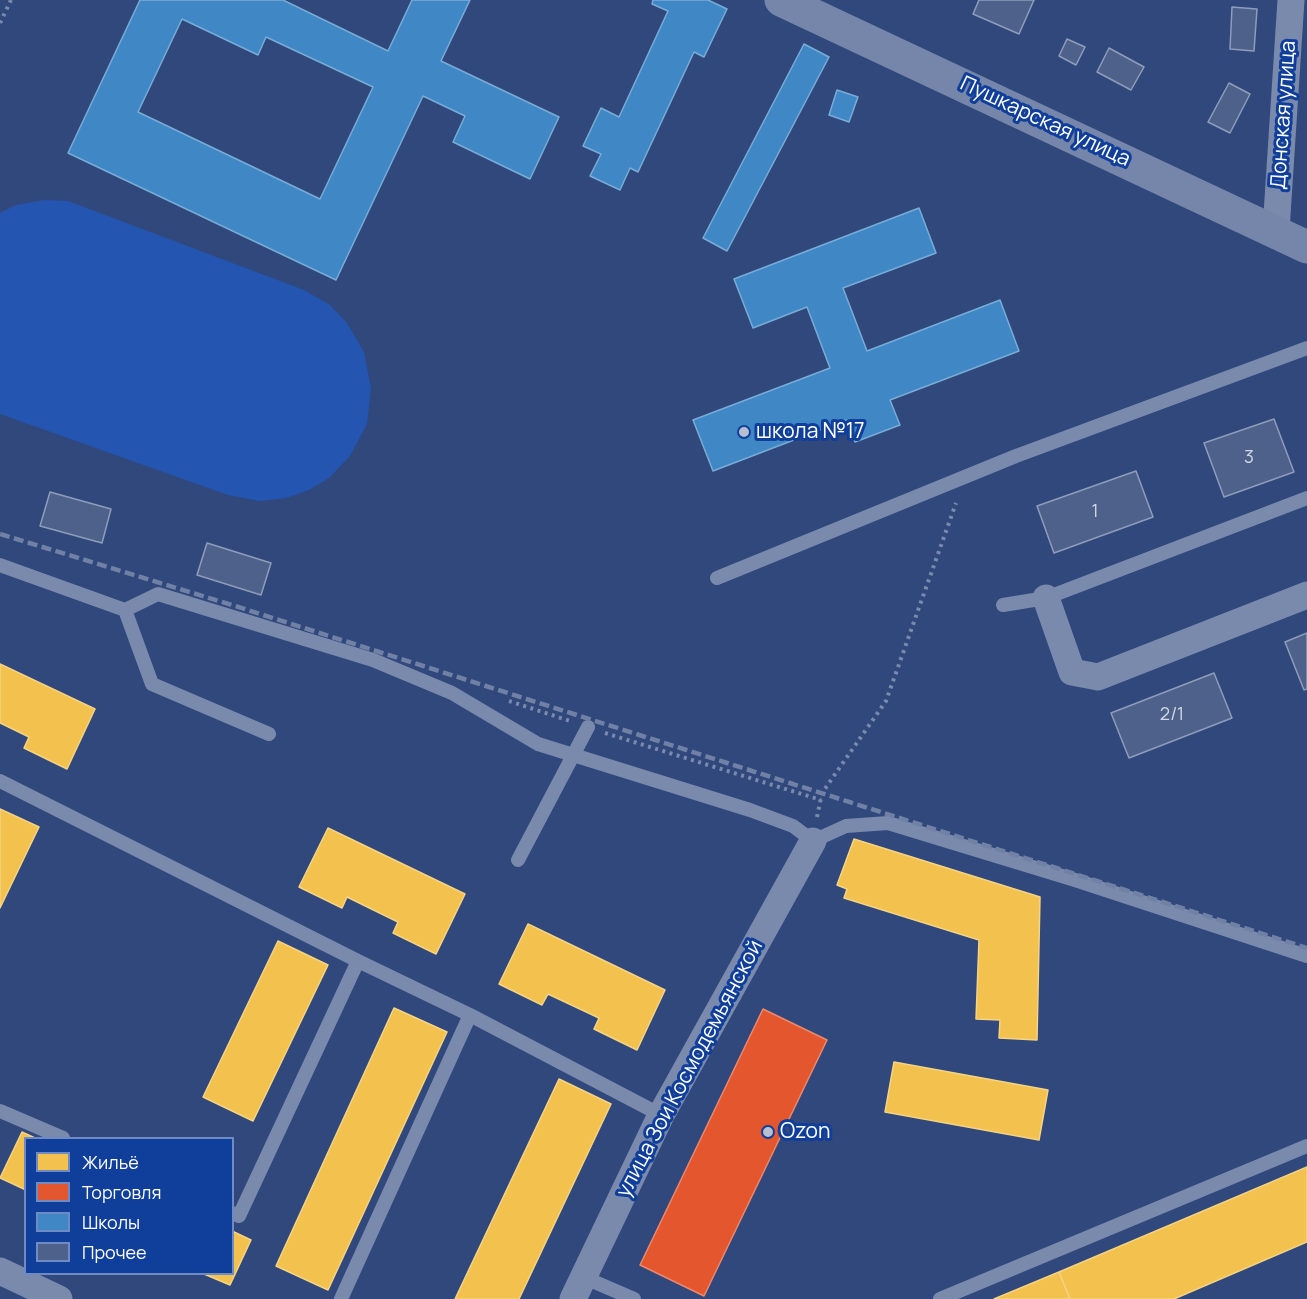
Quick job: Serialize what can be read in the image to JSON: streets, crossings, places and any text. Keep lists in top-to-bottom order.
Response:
{
  "streets": {
    "street": ["Донская улица", "Пушкарская улица", "улица Зои Космодемьянской"]
  },
  "crossings": [
    ["Донская улица", "Пушкарская улица"]
  ],
  "places": ["школа №17", "Ozon"],
  "house_numbers": ["3", "1", "2/1"],
  "legend": [
    "Жильё",
    "Торговля",
    "Школы",
    "Прочее"
  ]
}
